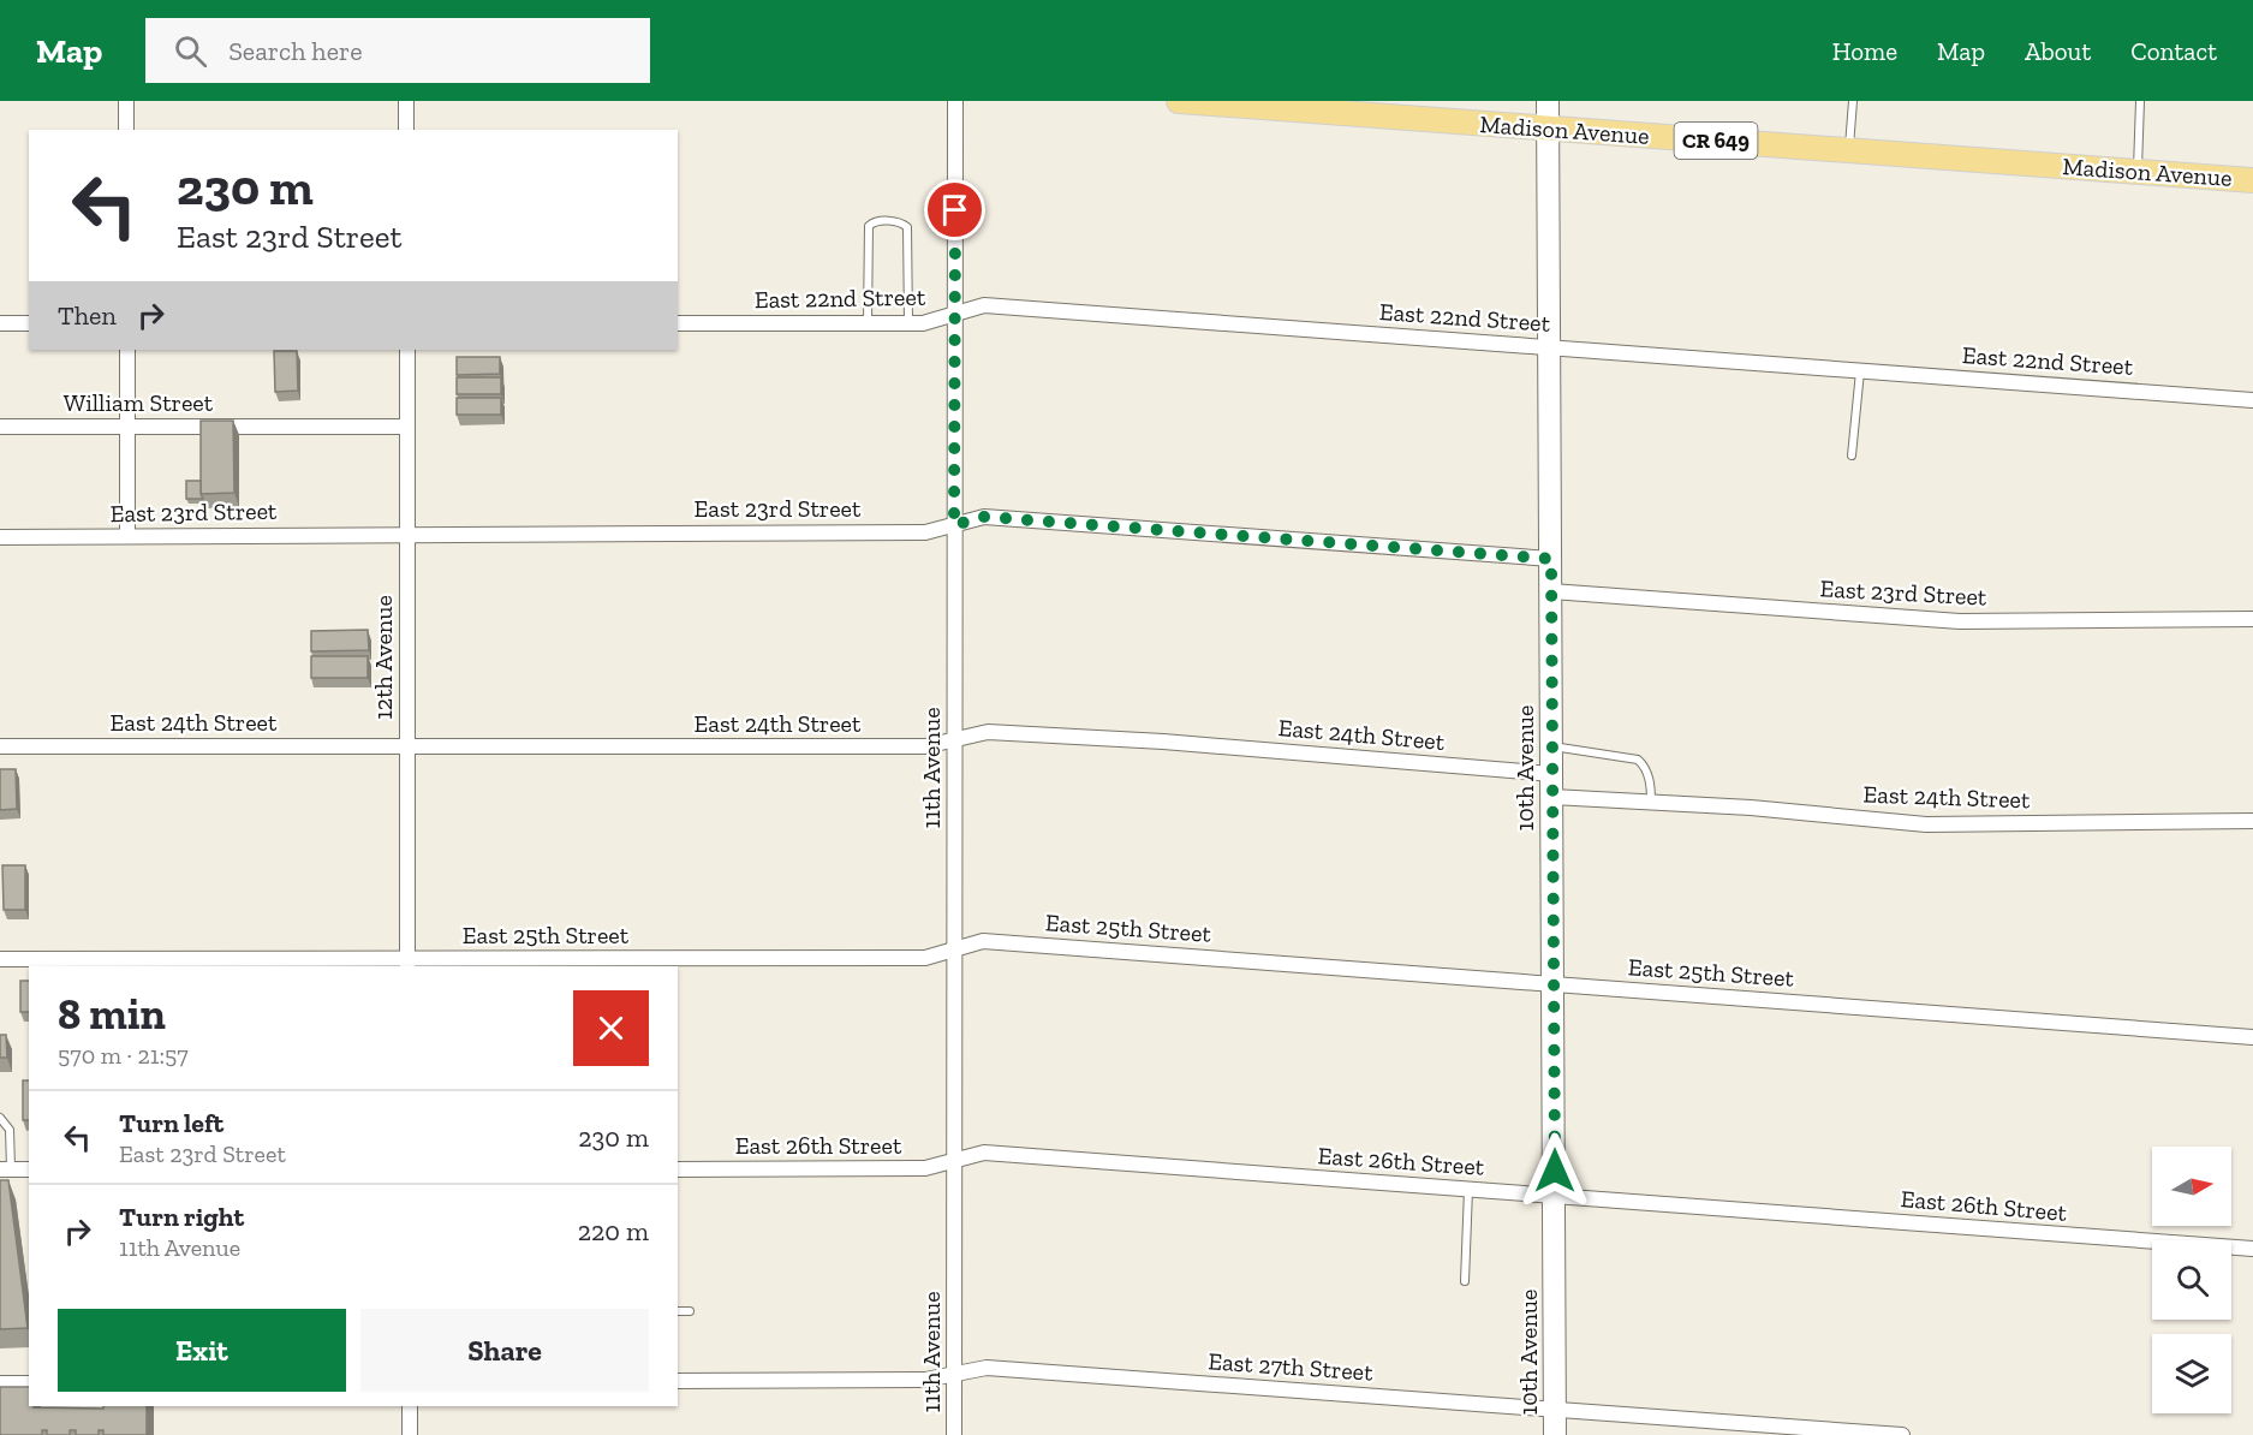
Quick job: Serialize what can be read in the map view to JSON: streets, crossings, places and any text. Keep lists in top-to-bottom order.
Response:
{
  "streets": {
    "main road": ["Madison Avenue", "CR 649", "10th Avenue"],
    "street": [
      "East 22nd Street",
      "William Street",
      "East 23rd Street",
      "12th Avenue",
      "East 24th Street",
      "11th Avenue",
      "East 25th Street",
      "East 26th Street",
      "East 27th Street"
    ]
  },
  "crossings": [
    ["Madison Avenue", "10th Avenue"],
    ["East 22nd Street", "11th Avenue"],
    ["East 22nd Street", "10th Avenue"],
    ["William Street", "12th Avenue"],
    ["East 23rd Street", "12th Avenue"],
    ["East 23rd Street", "11th Avenue"],
    ["East 23rd Street", "10th Avenue"],
    ["12th Avenue", "East 24th Street"],
    ["12th Avenue", "East 25th Street"],
    ["East 24th Street", "11th Avenue"],
    ["East 24th Street", "10th Avenue"],
    ["11th Avenue", "East 25th Street"],
    ["11th Avenue", "East 26th Street"],
    ["11th Avenue", "East 27th Street"],
    ["10th Avenue", "East 25th Street"],
    ["10th Avenue", "East 26th Street"],
    ["10th Avenue", "East 27th Street"]
  ],
  "north": "right",
  "page": {
    "header": "Map",
    "search": "Search here",
    "nav": [
      "Home",
      "Map",
      "About",
      "Contact"
    ],
    "turn": ["230 m", "East 23rd Street"],
    "then": "Then",
    "heading": ["8 min", "570 m · 21:57"],
    "list": [
      {
        "name": "Turn left",
        "note": "East 23rd Street",
        "value": "230 m"
      },
      {
        "name": "Turn right",
        "note": "11th Avenue",
        "value": "220 m"
      }
    ],
    "buttons": ["Exit", "Share"]
  }
}
